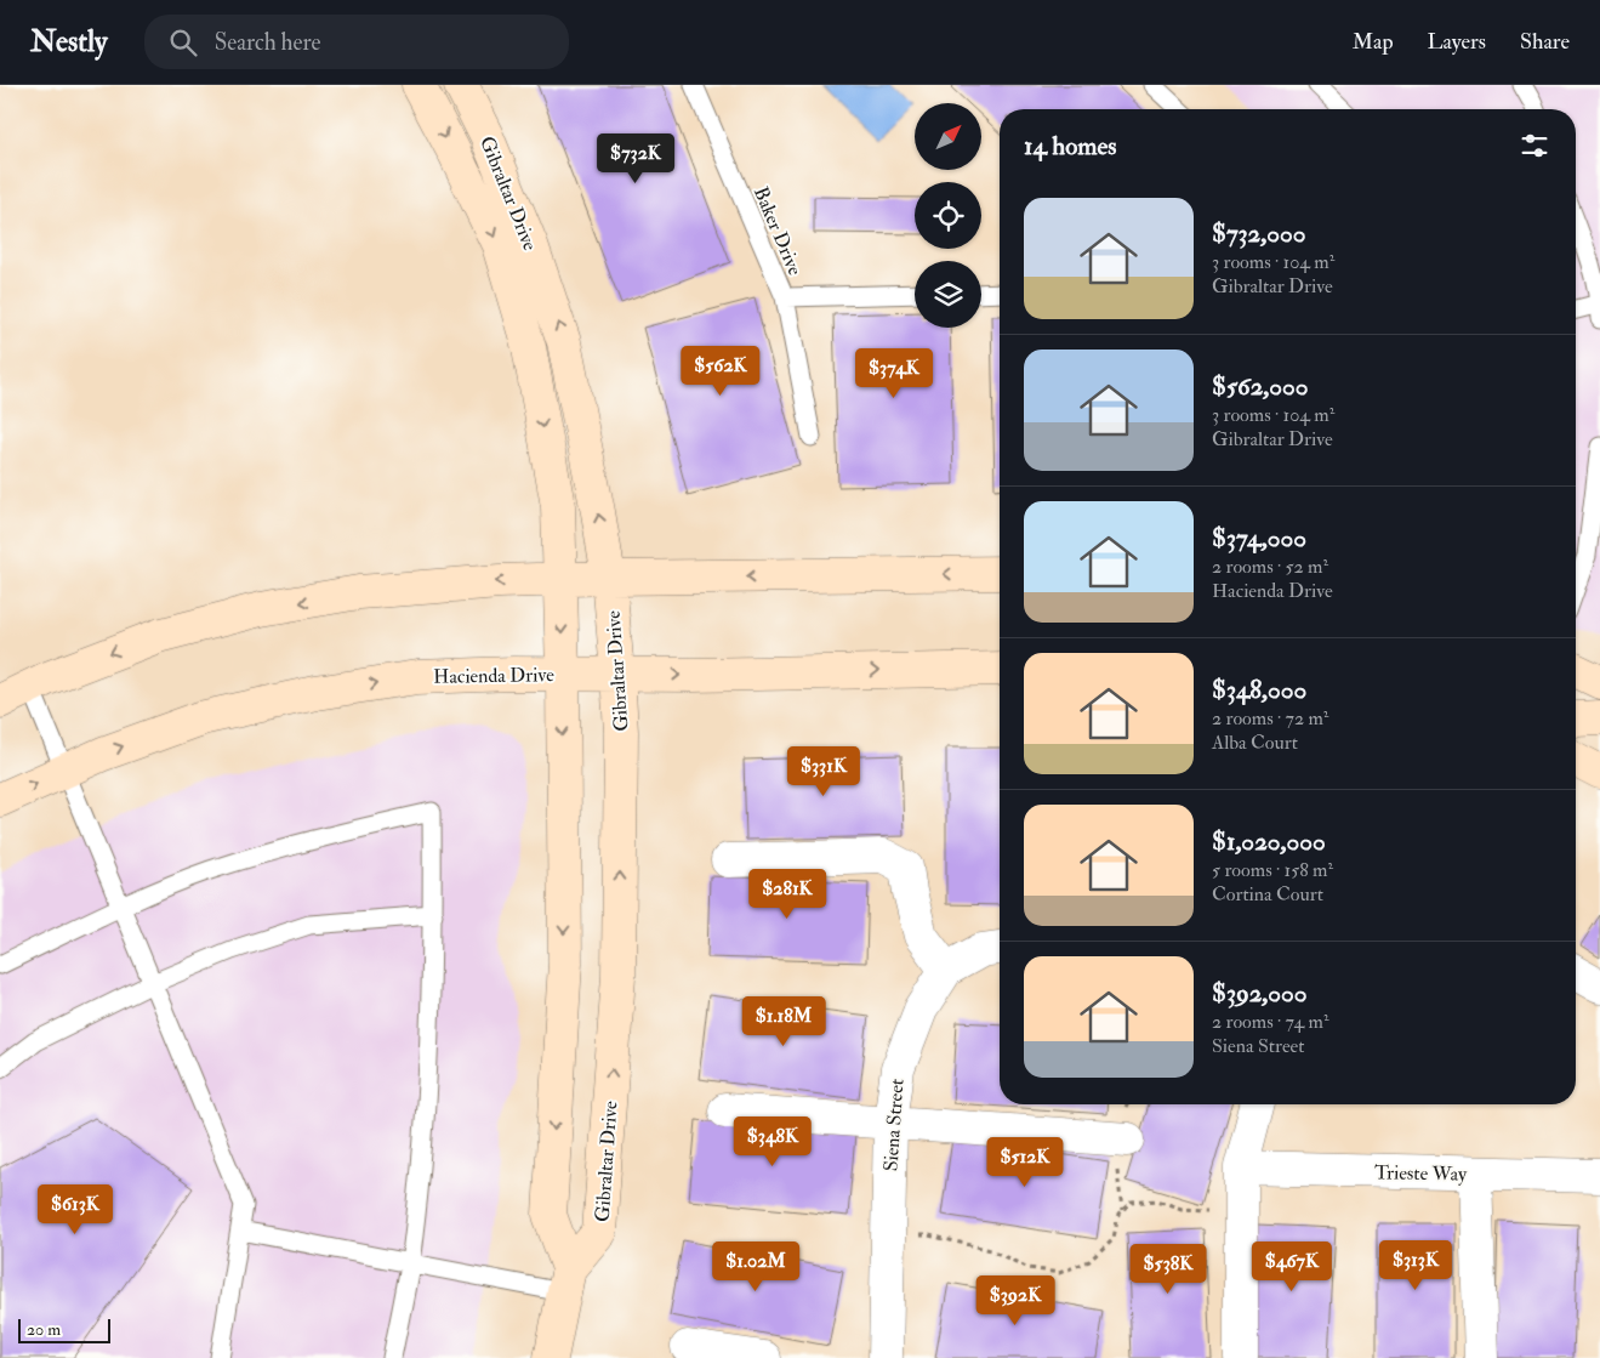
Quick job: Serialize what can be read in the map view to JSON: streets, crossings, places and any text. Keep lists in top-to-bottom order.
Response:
{
  "streets": {
    "street": [
      "Gibraltar Drive",
      "Hacienda Drive",
      "Siena Street",
      "Trieste Way"
    ],
    "lane": ["Baker Drive"]
  },
  "crossings": [
    ["Gibraltar Drive", "Hacienda Drive"]
  ],
  "scale_bar": "20 m",
  "north": "top right",
  "page": {
    "header": "Nestly",
    "search": "Search here",
    "nav": ["Map", "Layers", "Share"],
    "heading": "14 homes",
    "price": [
      "$732K",
      "$562K",
      "$374K",
      "$331K",
      "$281K",
      "$1.18M",
      "$348K",
      "$512K",
      "$613K",
      "$313K",
      "$1.02M",
      "$467K",
      "$538K",
      "$392K"
    ],
    "list": [
      {
        "name": "$732,000",
        "note": "3 rooms · 104 m² · Gibraltar Drive"
      },
      {
        "name": "$562,000",
        "note": "3 rooms · 104 m² · Gibraltar Drive"
      },
      {
        "name": "$374,000",
        "note": "2 rooms · 52 m² · Hacienda Drive"
      },
      {
        "name": "$348,000",
        "note": "2 rooms · 72 m² · Alba Court"
      },
      {
        "name": "$1,020,000",
        "note": "5 rooms · 158 m² · Cortina Court"
      },
      {
        "name": "$392,000",
        "note": "2 rooms · 74 m² · Siena Street"
      }
    ],
    "scale": "20 m"
  }
}
